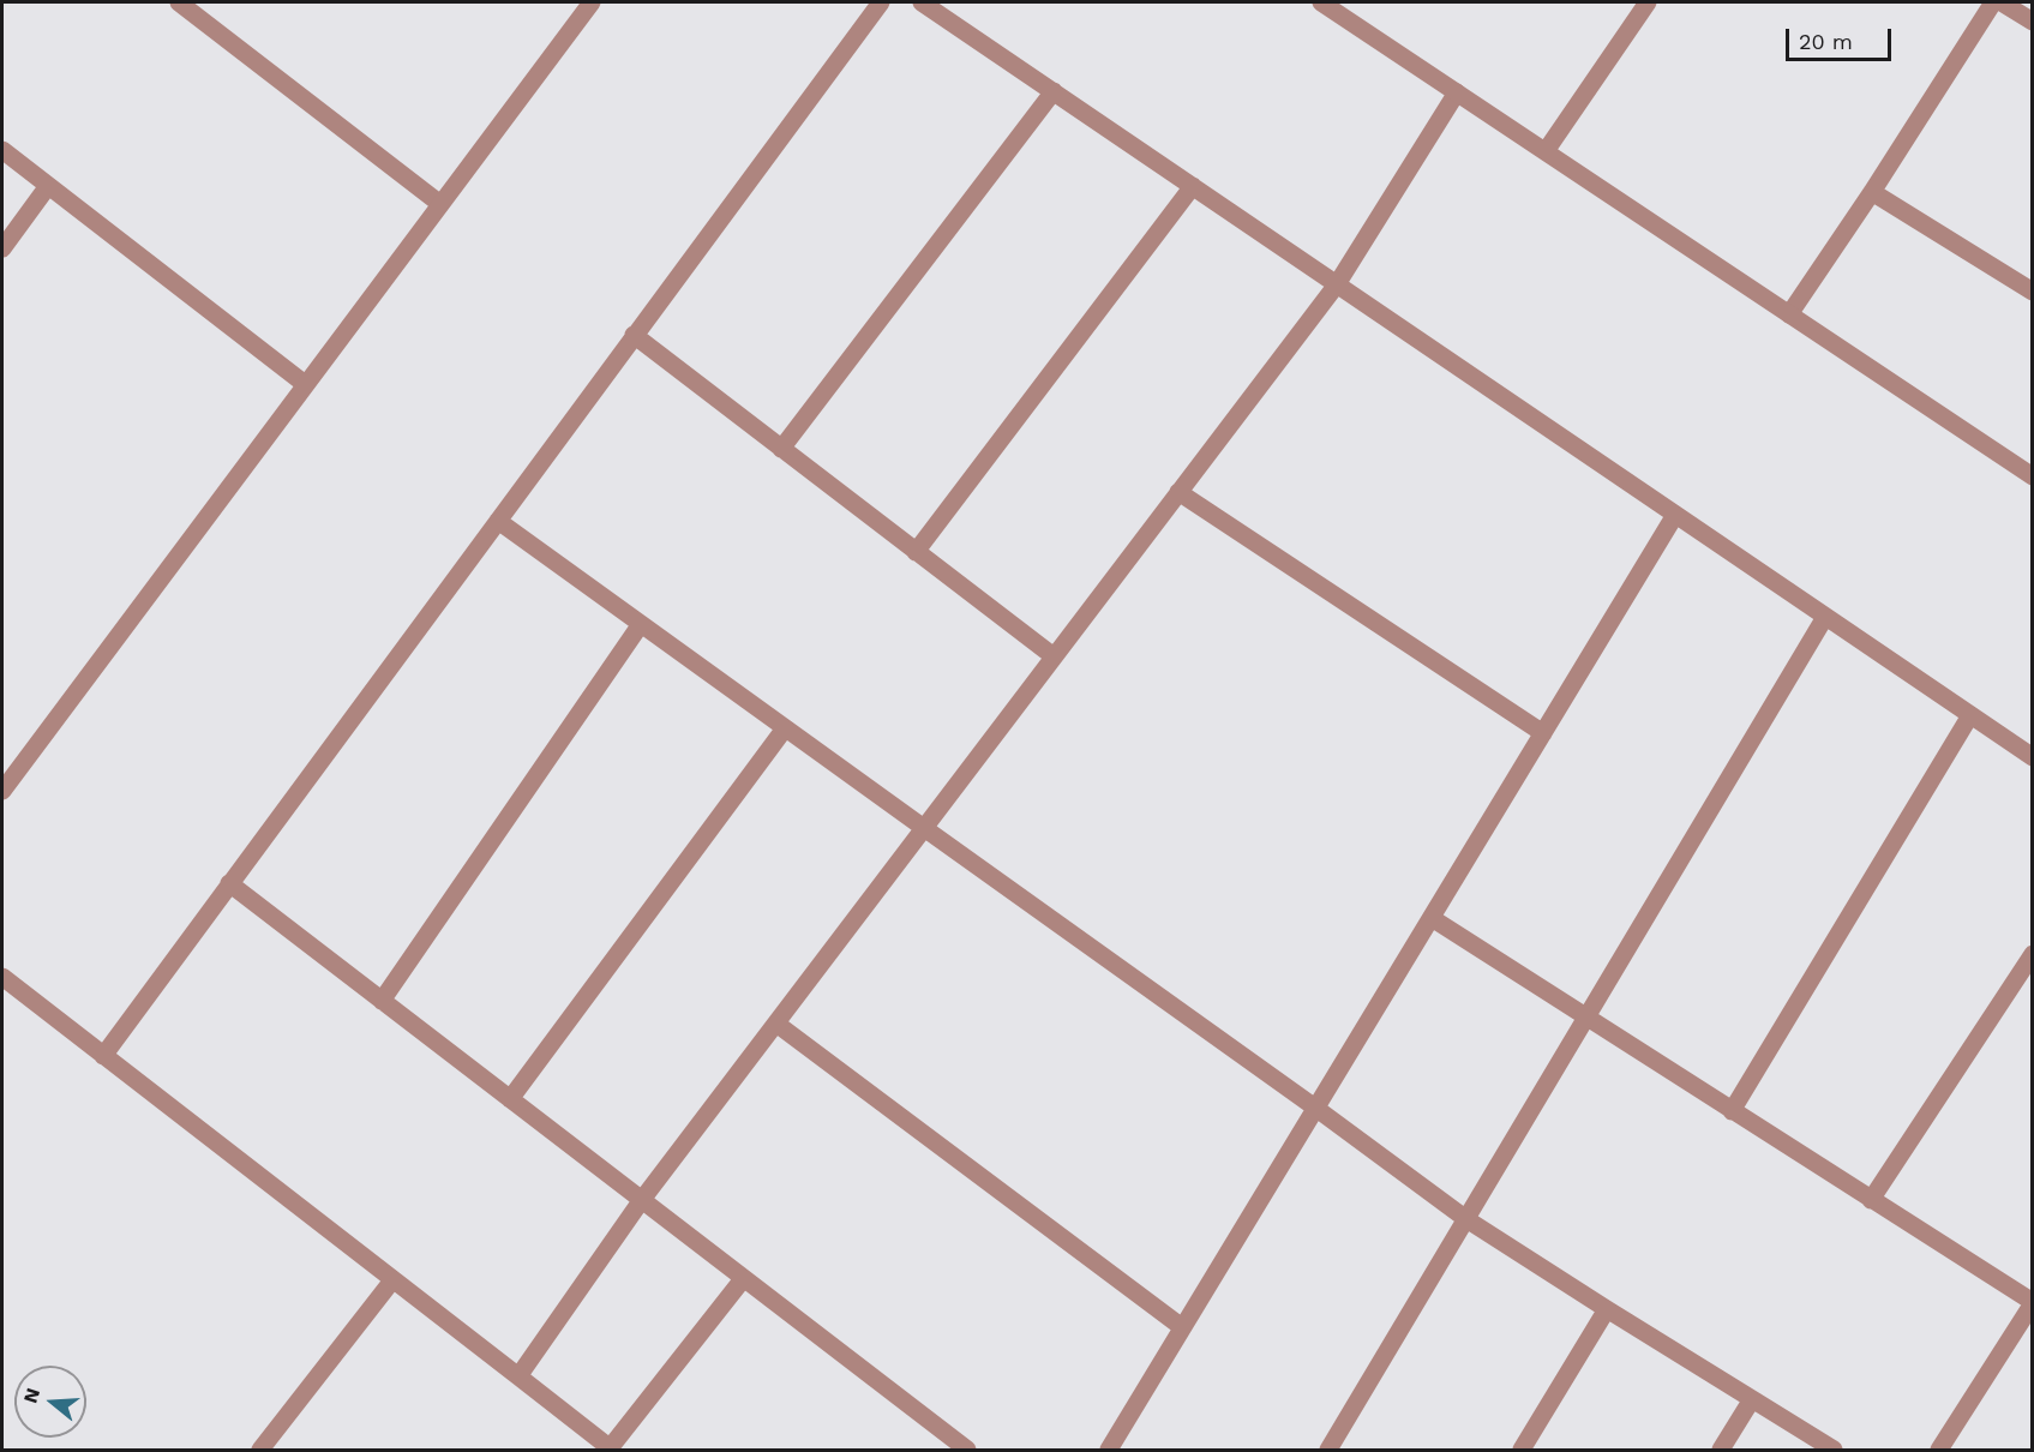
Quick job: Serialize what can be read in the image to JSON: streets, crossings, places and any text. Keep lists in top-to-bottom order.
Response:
{
  "scale_bar": "20 m",
  "north": "left"
}
